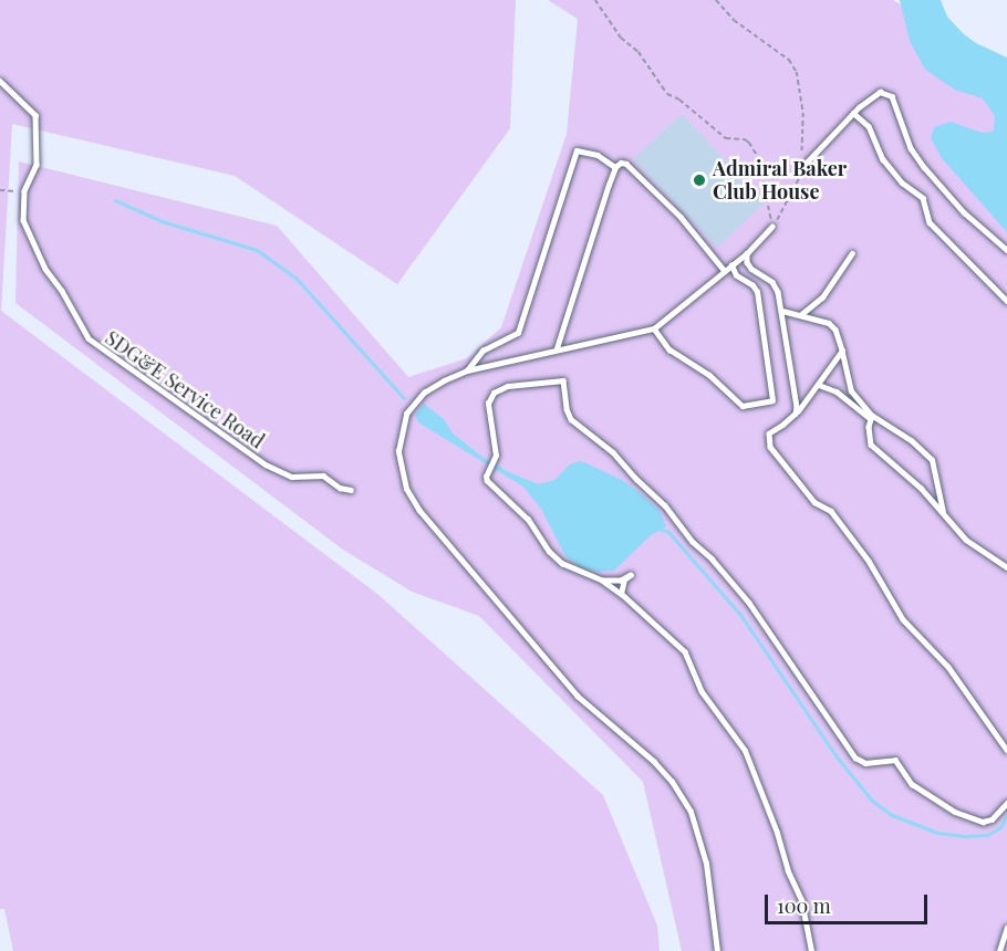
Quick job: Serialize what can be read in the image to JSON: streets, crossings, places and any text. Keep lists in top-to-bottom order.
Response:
{
  "streets": {
    "lane": ["SDG&E Service Road"]
  },
  "places": ["Admiral Baker Club House"],
  "scale_bar": "100 m"
}
